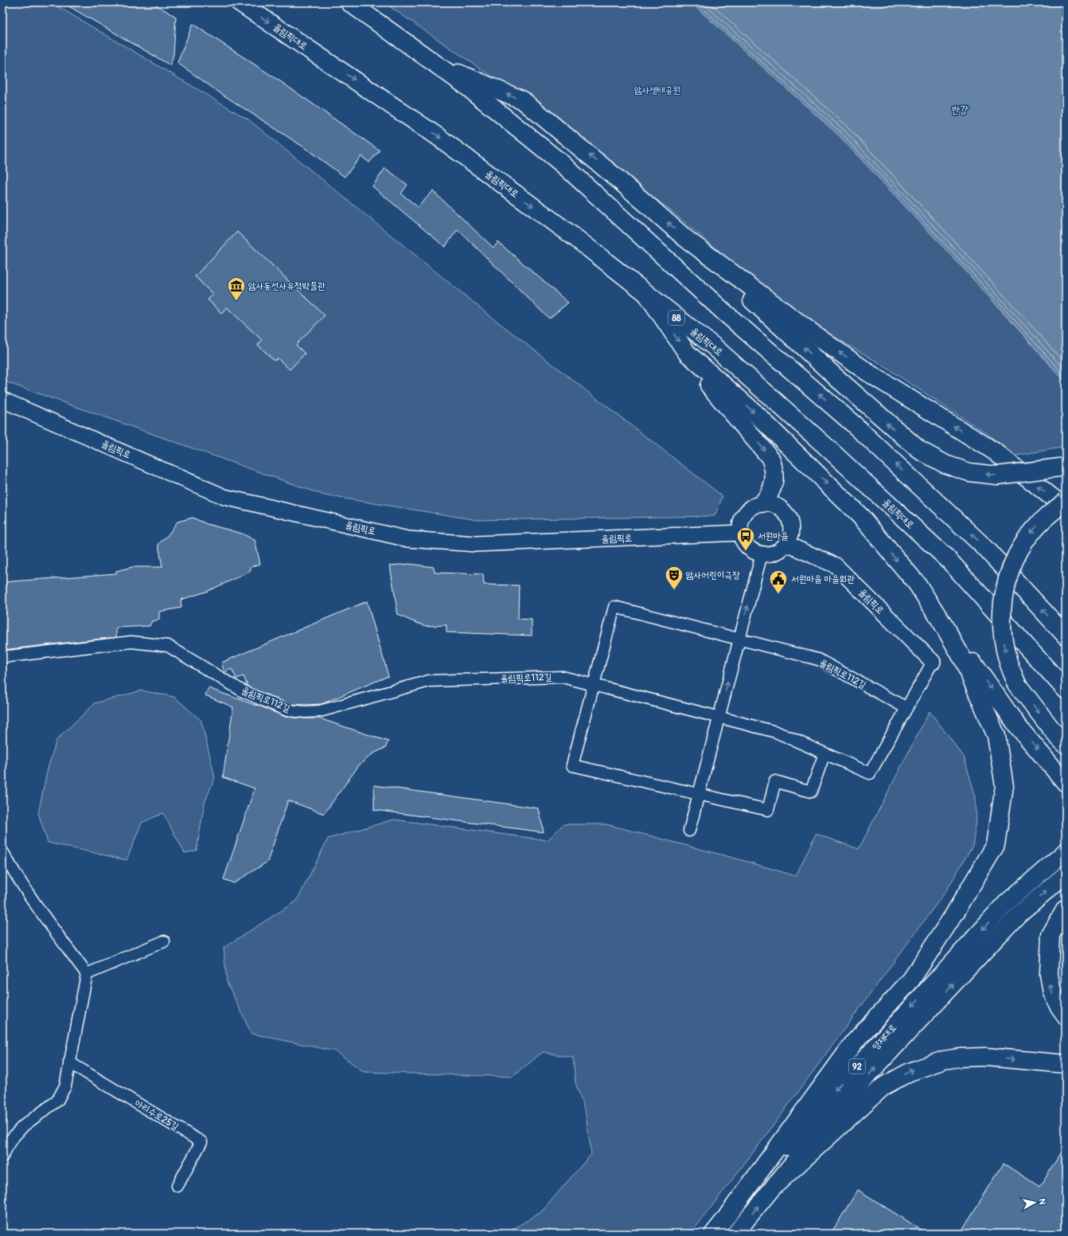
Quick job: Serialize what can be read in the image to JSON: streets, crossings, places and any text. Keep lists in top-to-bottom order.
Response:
{
  "streets": {
    "highway": ["올림픽대로", "88"],
    "main road": ["올림픽로", "양재대로", "92"],
    "street": ["올림픽로112길", "아리수로25길"]
  },
  "crossings": [
    ["올림픽로", "올림픽로112길"]
  ],
  "water": ["한강"],
  "parks": ["암사생태공원"],
  "places": {
    "museum": ["암사동선사유적박물관"],
    "bus stop": ["서원마을"],
    "theatre": ["암사어린이극장"],
    "public building": ["서원마을 마을회관"]
  },
  "north": "right"
}
